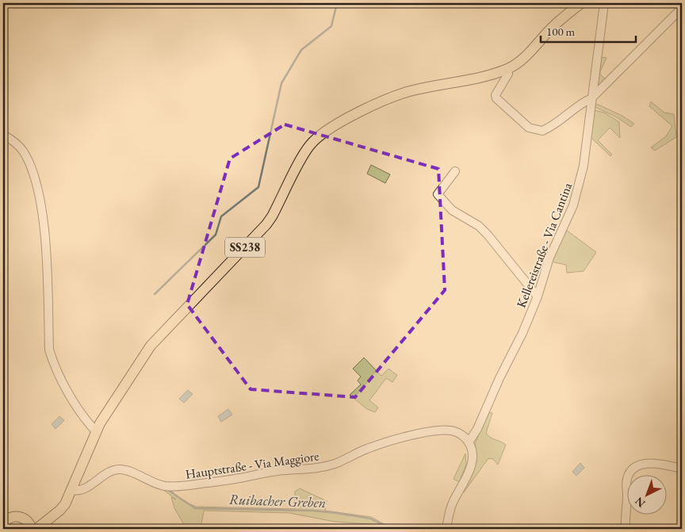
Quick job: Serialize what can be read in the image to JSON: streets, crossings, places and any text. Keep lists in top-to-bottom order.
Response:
{
  "streets": {
    "main road": ["SS238"],
    "street": ["Kellereistraße - Via Cantina", "Hauptstraße - Via Maggiore"]
  },
  "crossings": [
    ["Kellereistraße - Via Cantina", "Hauptstraße - Via Maggiore"],
    ["SS238", "Hauptstraße - Via Maggiore"]
  ],
  "water": ["Ruibacher Greben"],
  "scale_bar": "100 m",
  "north": "bottom left"
}
